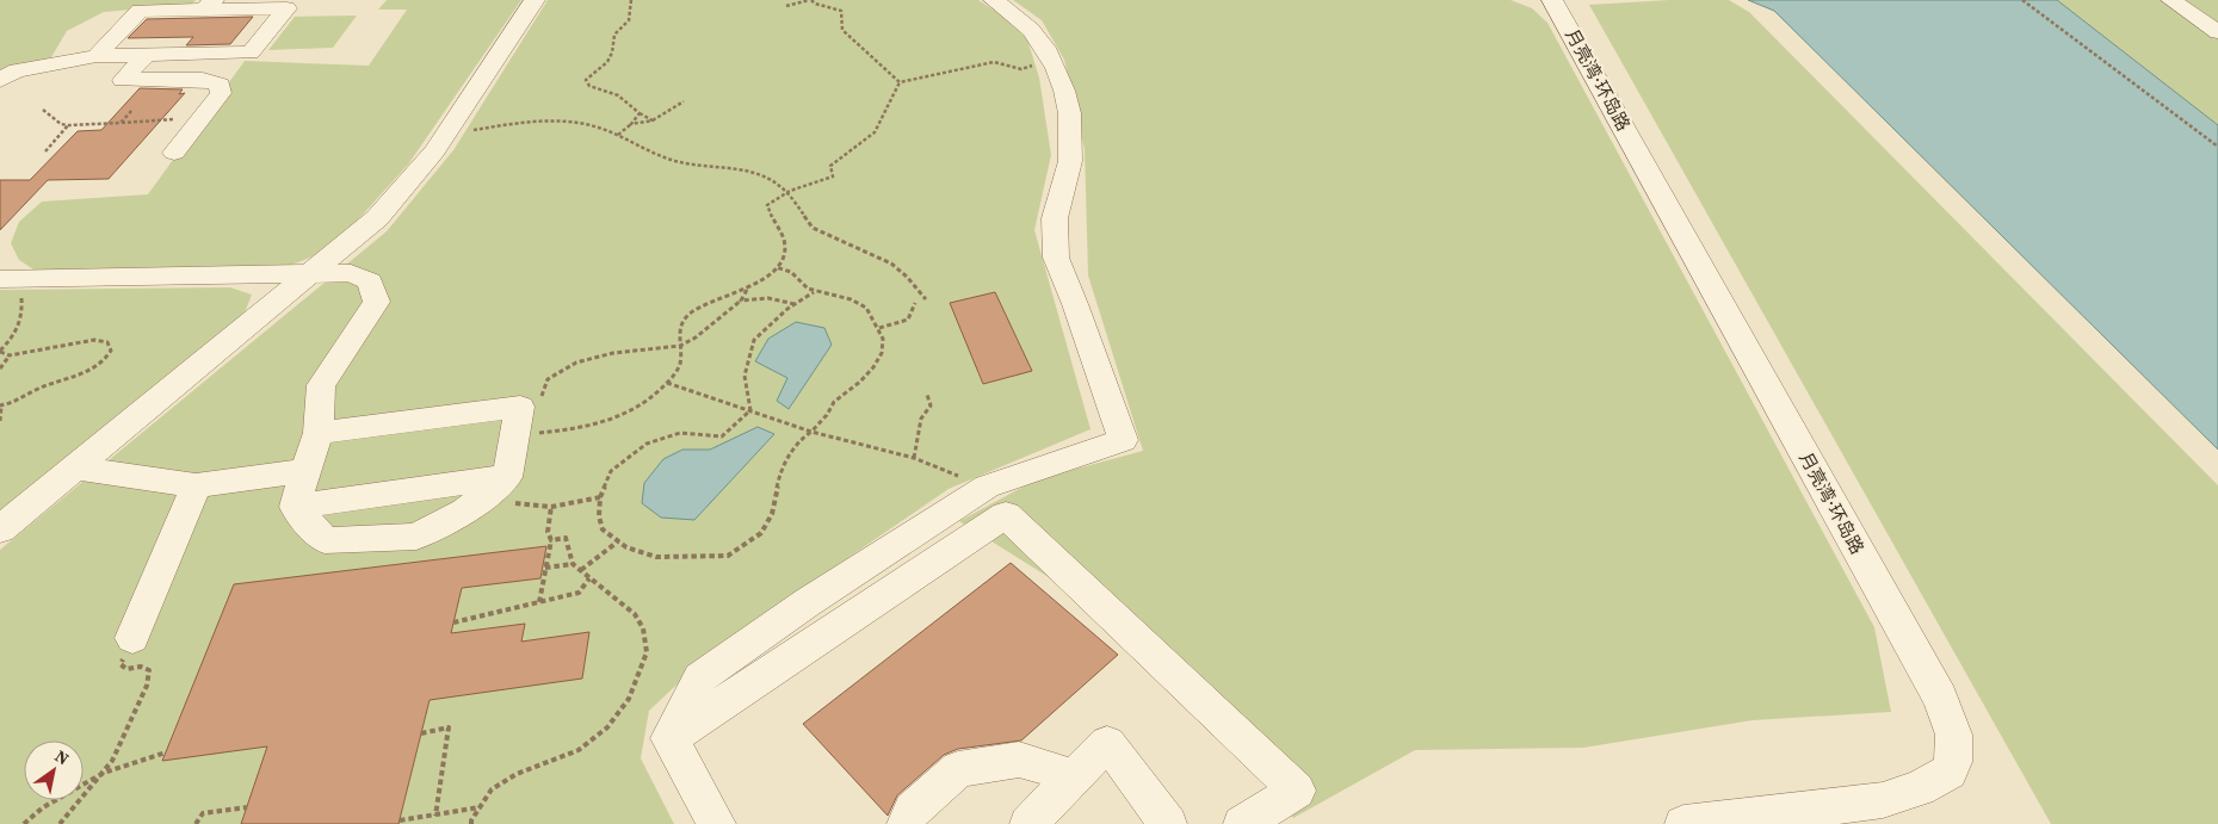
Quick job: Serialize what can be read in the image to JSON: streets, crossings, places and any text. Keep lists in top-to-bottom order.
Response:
{
  "streets": {
    "street": ["月亮湾·环岛路"]
  },
  "north": "top right"
}
